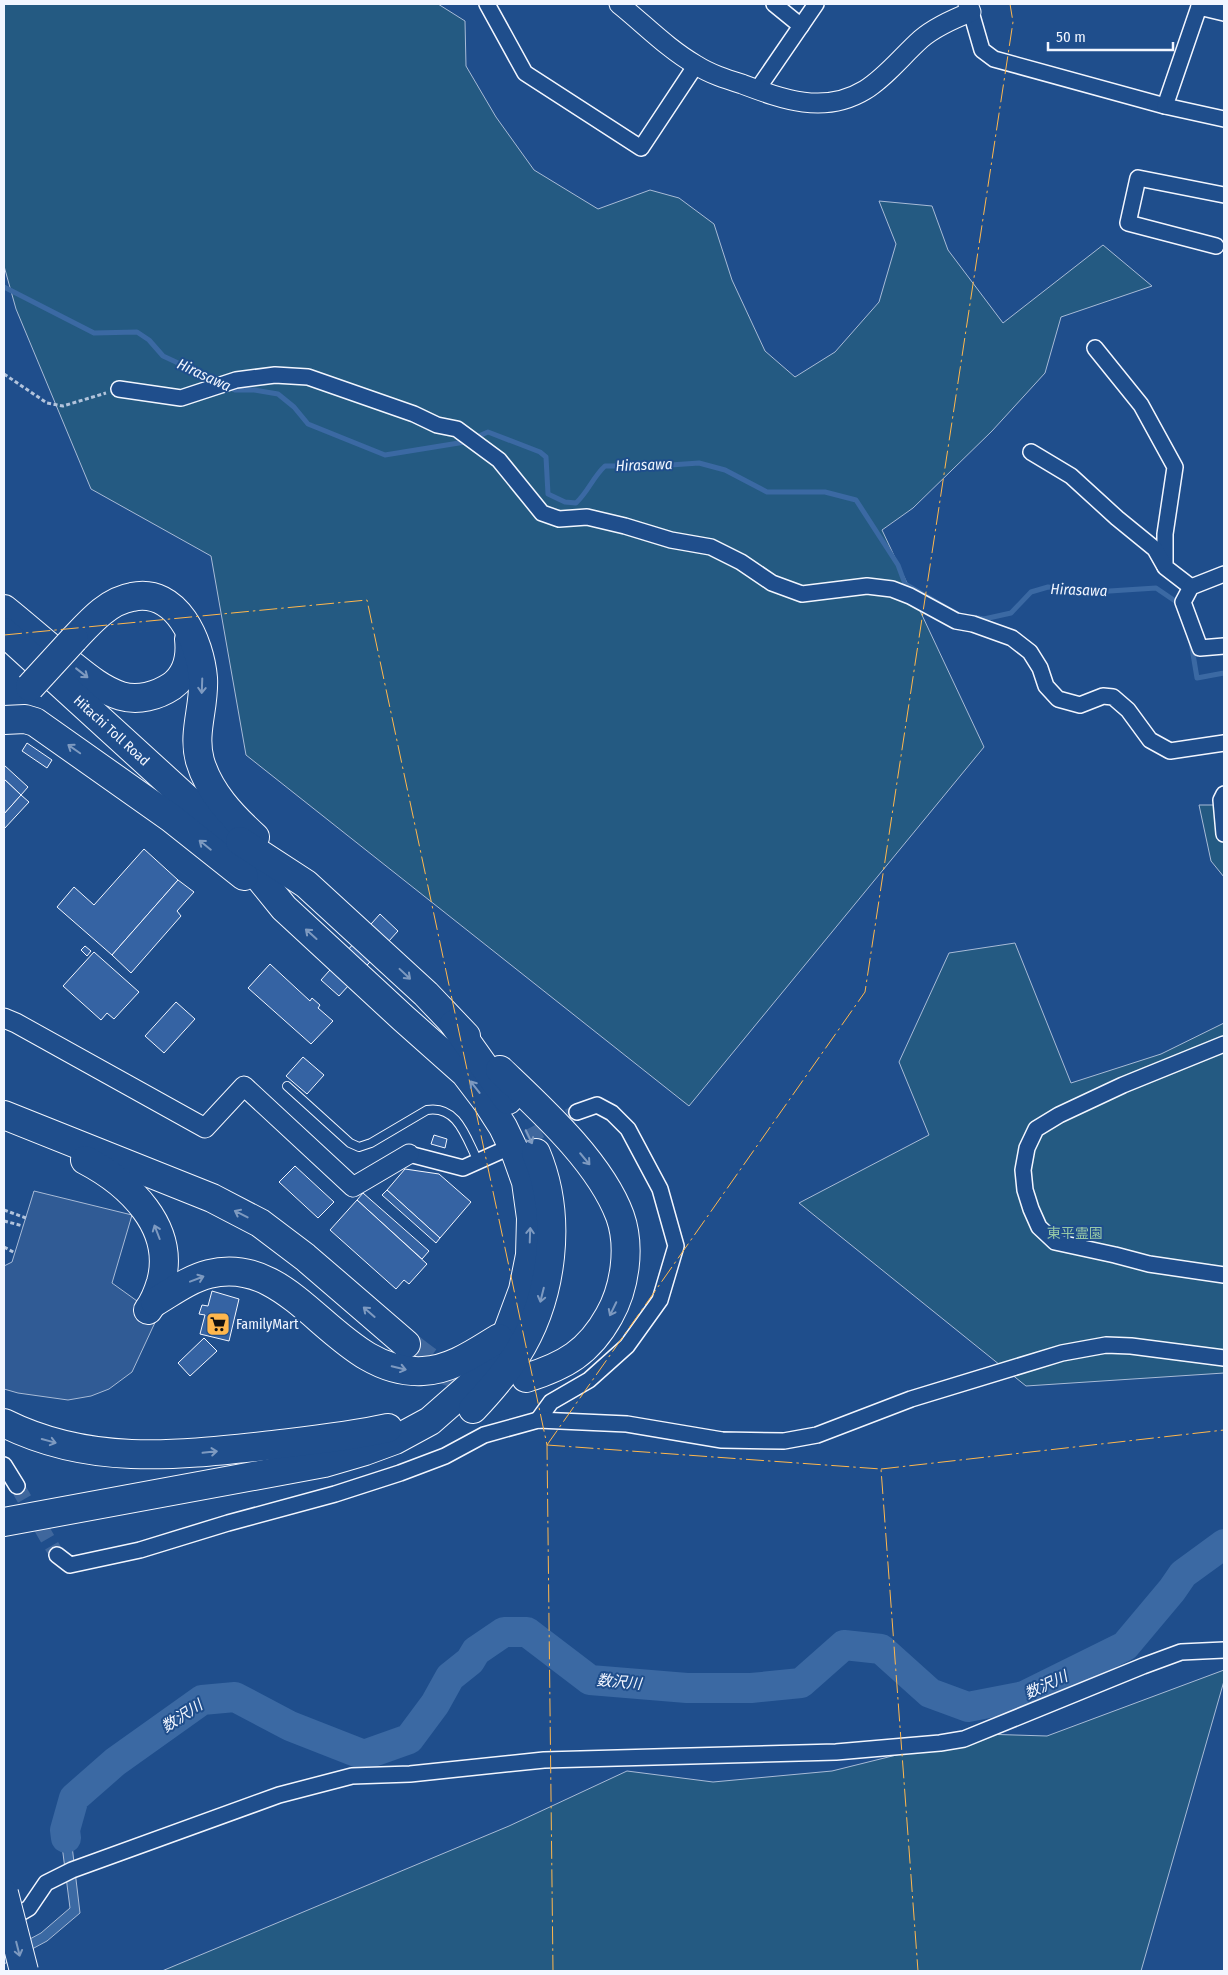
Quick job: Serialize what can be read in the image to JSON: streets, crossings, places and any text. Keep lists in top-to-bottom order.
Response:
{
  "streets": {
    "highway": ["Hitachi Toll Road"]
  },
  "water": ["Hirasawa", "数沢川"],
  "parks": ["東平霊園"],
  "places": {
    "supermarket": ["FamilyMart"]
  },
  "scale_bar": "50 m"
}
